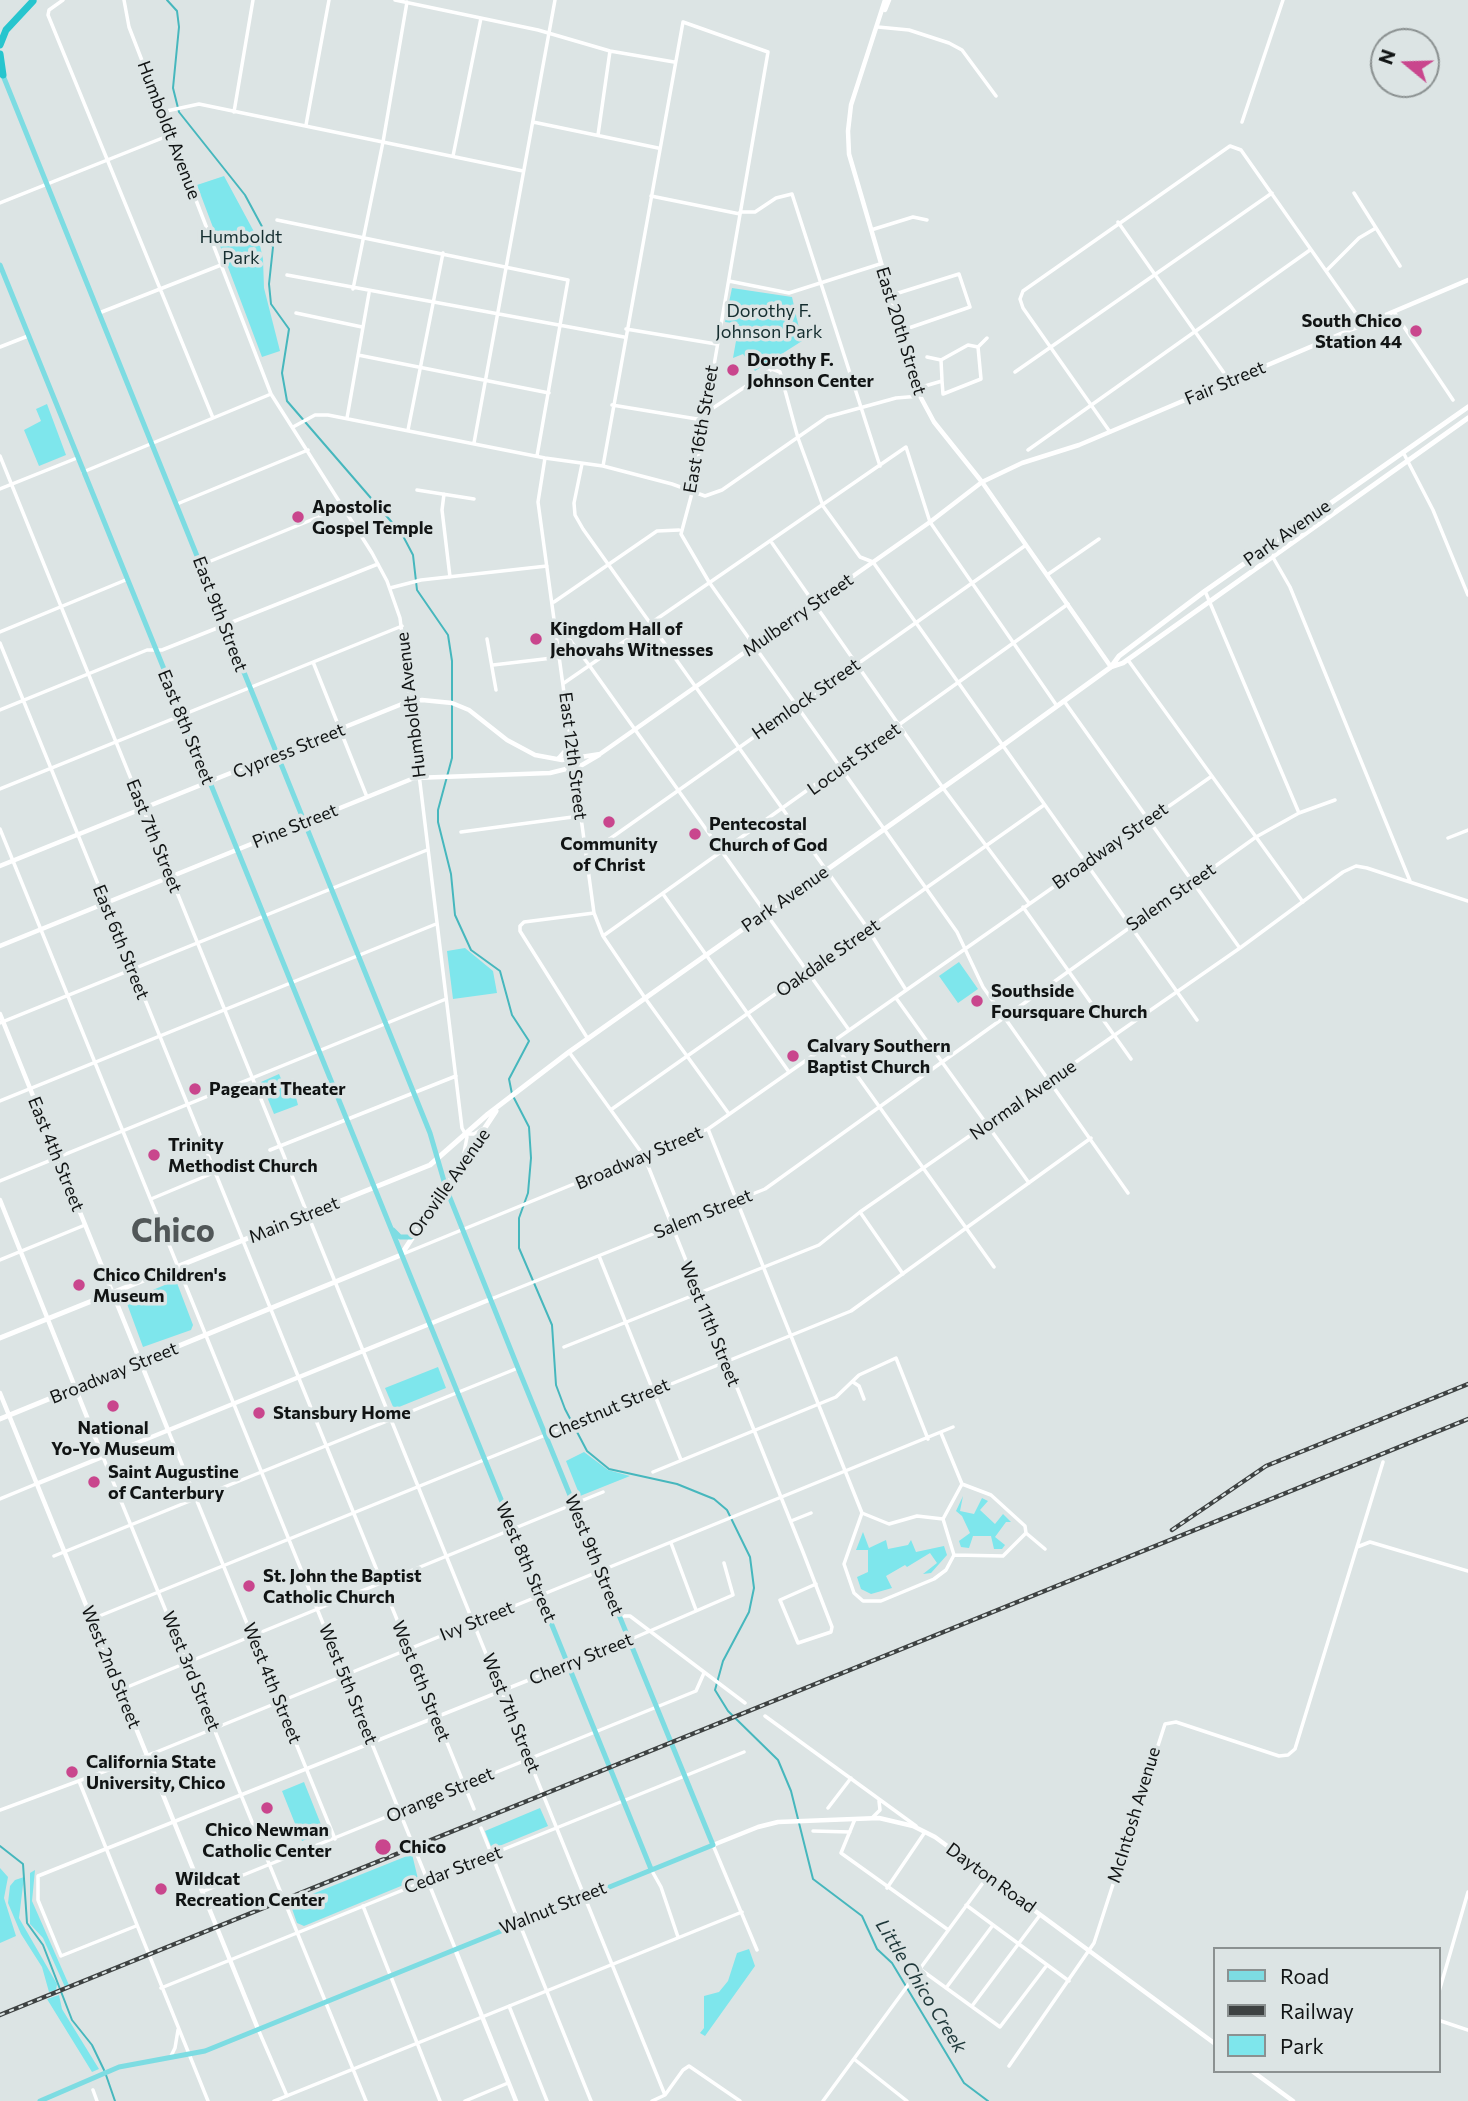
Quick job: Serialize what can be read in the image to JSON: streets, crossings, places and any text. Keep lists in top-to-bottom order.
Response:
{
  "streets": {
    "main road": [
      "Park Avenue",
      "East 9th Street",
      "East 8th Street",
      "Broadway Street",
      "Oroville Avenue",
      "Main Street",
      "West 9th Street",
      "West 8th Street",
      "Walnut Street"
    ],
    "street": [
      "Humboldt Avenue",
      "East 20th Street",
      "Fair Street",
      "East 16th Street",
      "Mulberry Street",
      "Hemlock Street",
      "Cypress Street",
      "East 12th Street",
      "Locust Street",
      "Pine Street",
      "East 7th Street",
      "Salem Street",
      "East 6th Street",
      "Oakdale Street",
      "Normal Avenue",
      "East 4th Street",
      "West 11th Street",
      "Chestnut Street",
      "Ivy Street",
      "Cherry Street",
      "West 2nd Street",
      "West 3rd Street",
      "West 6th Street",
      "West 4th Street",
      "West 5th Street",
      "West 7th Street",
      "Orange Street",
      "McIntosh Avenue",
      "Cedar Street",
      "Dayton Road"
    ]
  },
  "crossings": [
    ["Humboldt Avenue", "Cypress Street"],
    ["Humboldt Avenue", "Pine Street"],
    ["Humboldt Avenue", "Oroville Avenue"],
    ["Humboldt Avenue", "Main Street"],
    ["East 20th Street", "Fair Street"],
    ["East 20th Street", "Park Avenue"],
    ["East 20th Street", "Mulberry Street"],
    ["East 20th Street", "Hemlock Street"],
    ["East 20th Street", "Locust Street"],
    ["Fair Street", "Mulberry Street"],
    ["Park Avenue", "East 12th Street"],
    ["Park Avenue", "Oroville Avenue"],
    ["Park Avenue", "Main Street"],
    ["Park Avenue", "West 11th Street"],
    ["East 9th Street", "Cypress Street"],
    ["East 9th Street", "Pine Street"],
    ["East 9th Street", "Main Street"],
    ["East 9th Street", "West 9th Street"],
    ["Mulberry Street", "Cypress Street"],
    ["Mulberry Street", "East 12th Street"],
    ["Mulberry Street", "Pine Street"],
    ["Hemlock Street", "East 12th Street"],
    ["East 8th Street", "Cypress Street"],
    ["East 8th Street", "Pine Street"],
    ["East 8th Street", "Main Street"],
    ["East 8th Street", "West 8th Street"],
    ["Cypress Street", "East 12th Street"],
    ["Cypress Street", "East 7th Street"],
    ["Cypress Street", "East 6th Street"],
    ["Cypress Street", "West 5th Street"],
    ["East 12th Street", "Locust Street"],
    ["East 12th Street", "Pine Street"],
    ["East 12th Street", "Broadway Street"],
    ["East 12th Street", "Oakdale Street"],
    ["Pine Street", "East 7th Street"],
    ["Pine Street", "East 6th Street"],
    ["Pine Street", "West 5th Street"],
    ["East 7th Street", "Main Street"],
    ["East 7th Street", "West 7th Street"],
    ["Broadway Street", "Oroville Avenue"],
    ["Broadway Street", "West 11th Street"],
    ["Broadway Street", "West 9th Street"],
    ["Broadway Street", "West 8th Street"],
    ["Broadway Street", "West 2nd Street"],
    ["Broadway Street", "West 3rd Street"],
    ["Broadway Street", "West 6th Street"],
    ["Broadway Street", "West 4th Street"],
    ["Broadway Street", "West 5th Street"],
    ["Broadway Street", "West 7th Street"],
    ["Salem Street", "West 11th Street"],
    ["Salem Street", "West 9th Street"],
    ["Salem Street", "West 8th Street"],
    ["Salem Street", "West 2nd Street"],
    ["Salem Street", "West 3rd Street"],
    ["Salem Street", "West 6th Street"],
    ["Salem Street", "West 4th Street"],
    ["Salem Street", "West 5th Street"],
    ["Salem Street", "West 7th Street"],
    ["East 6th Street", "Main Street"],
    ["East 6th Street", "West 6th Street"],
    ["Oakdale Street", "West 11th Street"],
    ["Normal Avenue", "West 11th Street"],
    ["East 4th Street", "Main Street"],
    ["East 4th Street", "West 4th Street"],
    ["Oroville Avenue", "Main Street"],
    ["Oroville Avenue", "West 9th Street"],
    ["Oroville Avenue", "West 8th Street"],
    ["Main Street", "West 9th Street"],
    ["Main Street", "West 8th Street"],
    ["Main Street", "West 3rd Street"],
    ["Main Street", "West 6th Street"],
    ["Main Street", "West 4th Street"],
    ["Main Street", "West 5th Street"],
    ["Main Street", "West 7th Street"],
    ["West 11th Street", "Chestnut Street"],
    ["West 11th Street", "Ivy Street"],
    ["Chestnut Street", "West 9th Street"],
    ["Chestnut Street", "West 8th Street"],
    ["Chestnut Street", "West 2nd Street"],
    ["Chestnut Street", "West 3rd Street"],
    ["Chestnut Street", "West 6th Street"],
    ["Chestnut Street", "West 4th Street"],
    ["Chestnut Street", "West 5th Street"],
    ["Chestnut Street", "West 7th Street"],
    ["West 9th Street", "Ivy Street"],
    ["West 9th Street", "Cherry Street"],
    ["West 9th Street", "Orange Street"],
    ["West 9th Street", "Cedar Street"],
    ["West 9th Street", "Walnut Street"],
    ["West 8th Street", "Ivy Street"],
    ["West 8th Street", "Cherry Street"],
    ["West 8th Street", "Orange Street"],
    ["West 8th Street", "Cedar Street"],
    ["West 8th Street", "Walnut Street"],
    ["Ivy Street", "West 2nd Street"],
    ["Ivy Street", "West 3rd Street"],
    ["Ivy Street", "West 6th Street"],
    ["Ivy Street", "West 4th Street"],
    ["Ivy Street", "West 5th Street"],
    ["Ivy Street", "West 7th Street"],
    ["Cherry Street", "West 2nd Street"],
    ["Cherry Street", "West 3rd Street"],
    ["Cherry Street", "West 6th Street"],
    ["Cherry Street", "West 4th Street"],
    ["Cherry Street", "West 5th Street"],
    ["Cherry Street", "West 7th Street"],
    ["West 2nd Street", "Orange Street"],
    ["West 2nd Street", "Cedar Street"],
    ["West 2nd Street", "Walnut Street"],
    ["West 3rd Street", "Orange Street"],
    ["West 3rd Street", "Cedar Street"],
    ["West 3rd Street", "Walnut Street"],
    ["West 6th Street", "Orange Street"],
    ["West 4th Street", "Orange Street"],
    ["West 5th Street", "Orange Street"],
    ["West 5th Street", "Cedar Street"],
    ["West 5th Street", "Walnut Street"],
    ["West 7th Street", "Orange Street"],
    ["West 7th Street", "Cedar Street"],
    ["West 7th Street", "Walnut Street"],
    ["McIntosh Avenue", "Dayton Road"],
    ["Dayton Road", "Walnut Street"]
  ],
  "districts": ["Chico"],
  "water": ["Little Chico Creek"],
  "parks": ["Humboldt Park", "Dorothy F. Johnson Park"],
  "places": [
    "South Chico Station 44",
    "Dorothy F. Johnson Center",
    "Apostolic Gospel Temple",
    "Kingdom Hall of Jehovahs Witnesses",
    "Community of Christ",
    "Pentecostal Church of God",
    "Southside Foursquare Church",
    "Calvary Southern Baptist Church",
    "Pageant Theater",
    "Trinity Methodist Church",
    "Chico Children's Museum",
    "National Yo-Yo Museum",
    "Stansbury Home",
    "Saint Augustine of Canterbury",
    "St. John the Baptist Catholic Church",
    "California State University, Chico",
    "Chico Newman Catholic Center",
    "Chico",
    "Wildcat Recreation Center"
  ],
  "legend": ["Road", "Railway", "Park"],
  "north": "left"
}
